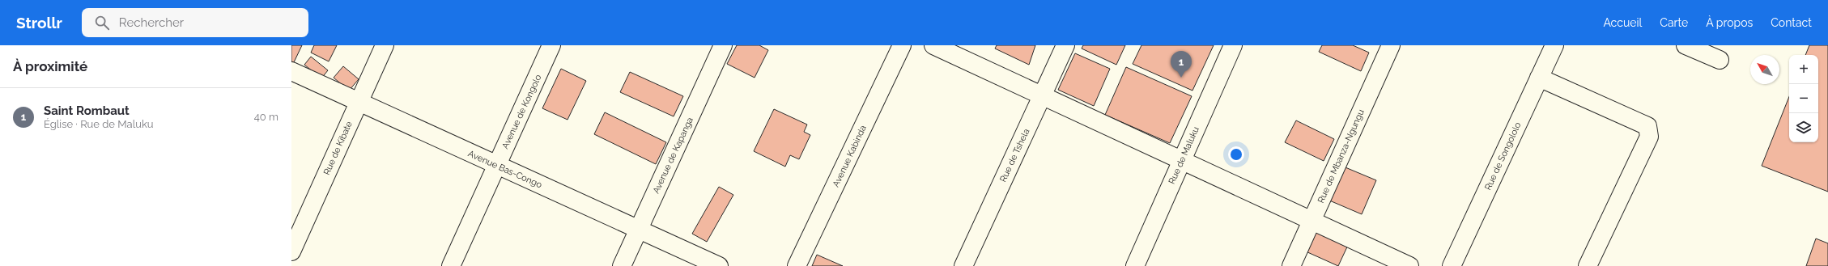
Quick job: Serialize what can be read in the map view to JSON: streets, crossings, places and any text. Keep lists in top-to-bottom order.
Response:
{
  "streets": {
    "street": [
      "Avenue de Kongolo",
      "Rue de Kibate",
      "Avenue de Kapanga",
      "Rue de Tshela",
      "Rue de Maluku",
      "Avenue Kabinda",
      "Rue de Mbanza-Ngungu",
      "Rue de Songololo",
      "Avenue Bas-Congo"
    ]
  },
  "crossings": [
    ["Avenue de Kongolo", "Avenue Bas-Congo"],
    ["Rue de Kibate", "Avenue Bas-Congo"],
    ["Avenue de Kapanga", "Avenue Bas-Congo"]
  ],
  "north": "top left",
  "page": {
    "header": "Strollr",
    "search": "Rechercher",
    "nav": [
      "Accueil",
      "Carte",
      "À propos",
      "Contact"
    ],
    "heading": "À proximité",
    "pins": "1",
    "map_buttons": ["+", "−"],
    "list": [
      {
        "mark": "1",
        "name": "Saint Rombaut",
        "note": "Église · Rue de Maluku",
        "value": "40 m"
      }
    ]
  }
}
